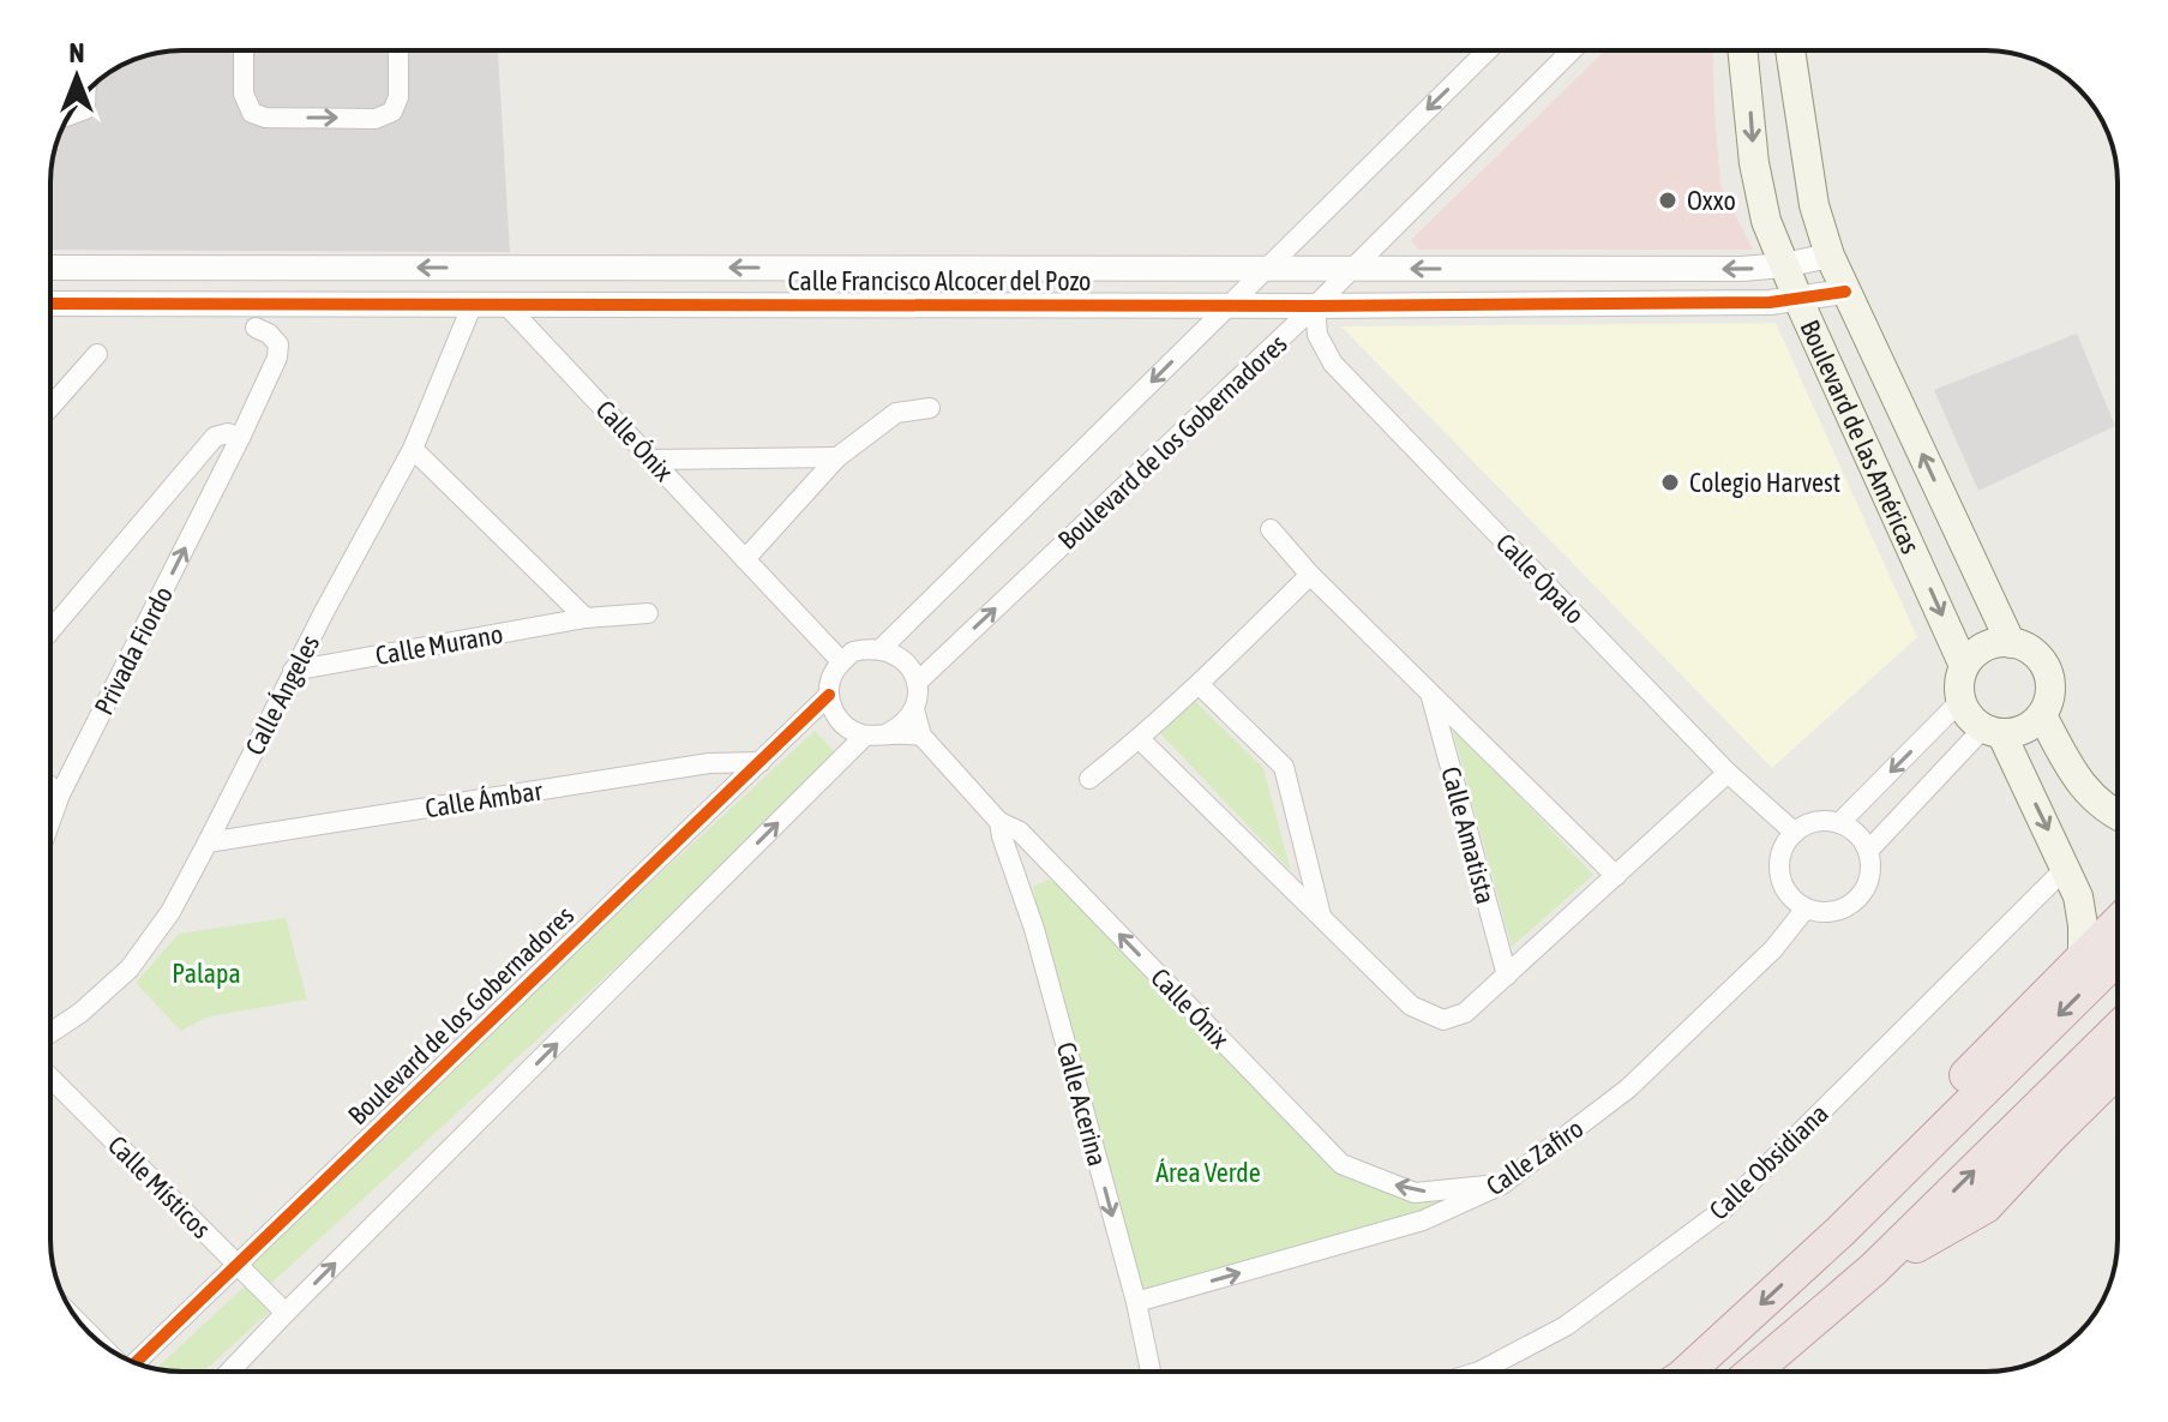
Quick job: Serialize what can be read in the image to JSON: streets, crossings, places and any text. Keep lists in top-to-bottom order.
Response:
{
  "streets": {
    "main road": ["Boulevard de las Américas"],
    "street": [
      "Calle Francisco Alcocer del Pozo",
      "Calle Ónix",
      "Boulevard de los Gobernadores",
      "Calle Ópalo",
      "Calle Murano",
      "Privada Fiordo",
      "Calle Ángeles",
      "Calle Ámbar",
      "Calle Amatista",
      "Calle Acerina",
      "Calle Zafiro",
      "Calle Obsidiana",
      "Calle Místicos"
    ]
  },
  "crossings": [
    ["Calle Francisco Alcocer del Pozo", "Boulevard de las Américas"],
    ["Calle Francisco Alcocer del Pozo", "Calle Ónix"],
    ["Calle Francisco Alcocer del Pozo", "Boulevard de los Gobernadores"],
    ["Calle Francisco Alcocer del Pozo", "Calle Ópalo"],
    ["Calle Francisco Alcocer del Pozo", "Calle Ángeles"],
    ["Calle Ónix", "Boulevard de los Gobernadores"],
    ["Calle Ónix", "Calle Acerina"],
    ["Calle Ónix", "Calle Zafiro"],
    ["Boulevard de los Gobernadores", "Calle Ópalo"],
    ["Boulevard de los Gobernadores", "Calle Ámbar"],
    ["Boulevard de los Gobernadores", "Calle Místicos"],
    ["Calle Ópalo", "Calle Zafiro"],
    ["Calle Murano", "Calle Ángeles"],
    ["Calle Ángeles", "Calle Ámbar"],
    ["Calle Acerina", "Calle Zafiro"]
  ],
  "one_way": ["Calle Acerina", "Calle Zafiro"],
  "parks": ["Palapa", "Área Verde"],
  "places": ["Oxxo", "Colegio Harvest"],
  "north": "top"
}
